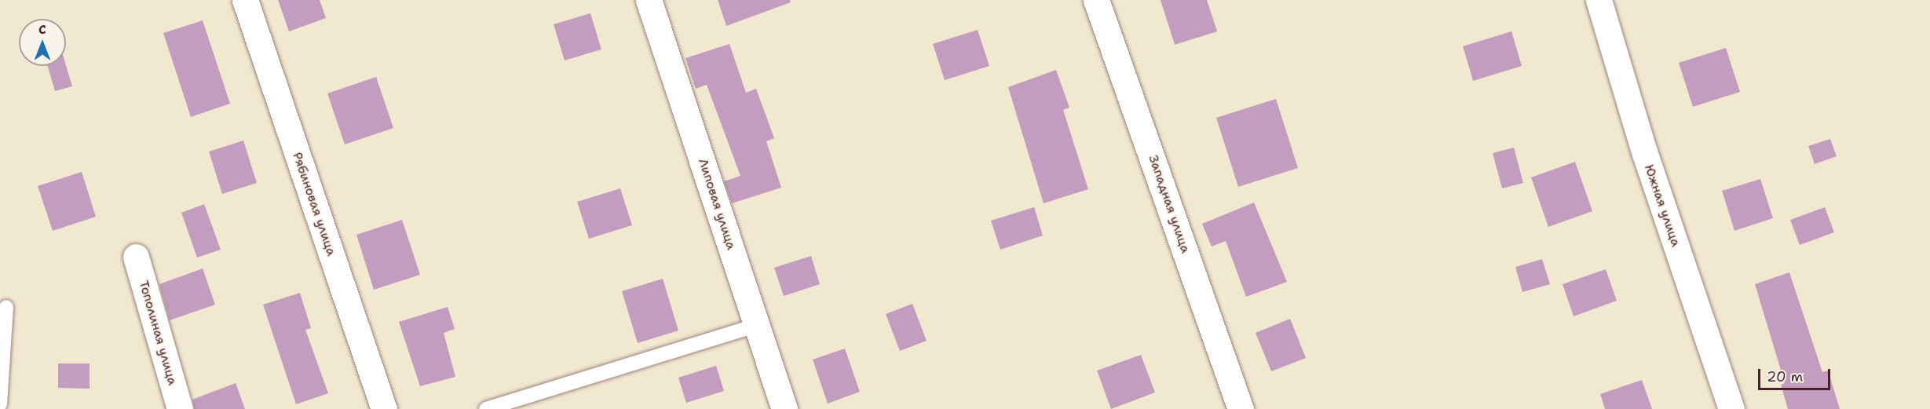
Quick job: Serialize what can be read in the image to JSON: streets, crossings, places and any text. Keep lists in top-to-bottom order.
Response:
{
  "streets": {
    "street": [
      "Рябиновая улица",
      "Липовая улица",
      "Западная улица",
      "Южная улица",
      "Тополиная улица"
    ]
  },
  "scale_bar": "20 m",
  "north": "top"
}
